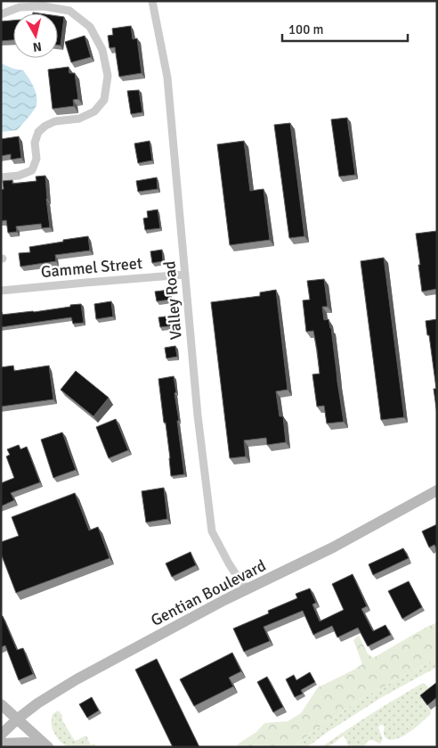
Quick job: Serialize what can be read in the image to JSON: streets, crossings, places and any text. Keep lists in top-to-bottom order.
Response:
{
  "streets": {
    "main road": ["Gentian Boulevard"],
    "street": ["Gammel Street", "Valley Road"]
  },
  "crossings": [
    ["Gammel Street", "Valley Road"],
    ["Valley Road", "Gentian Boulevard"]
  ],
  "scale_bar": "100 m",
  "north": "bottom"
}
